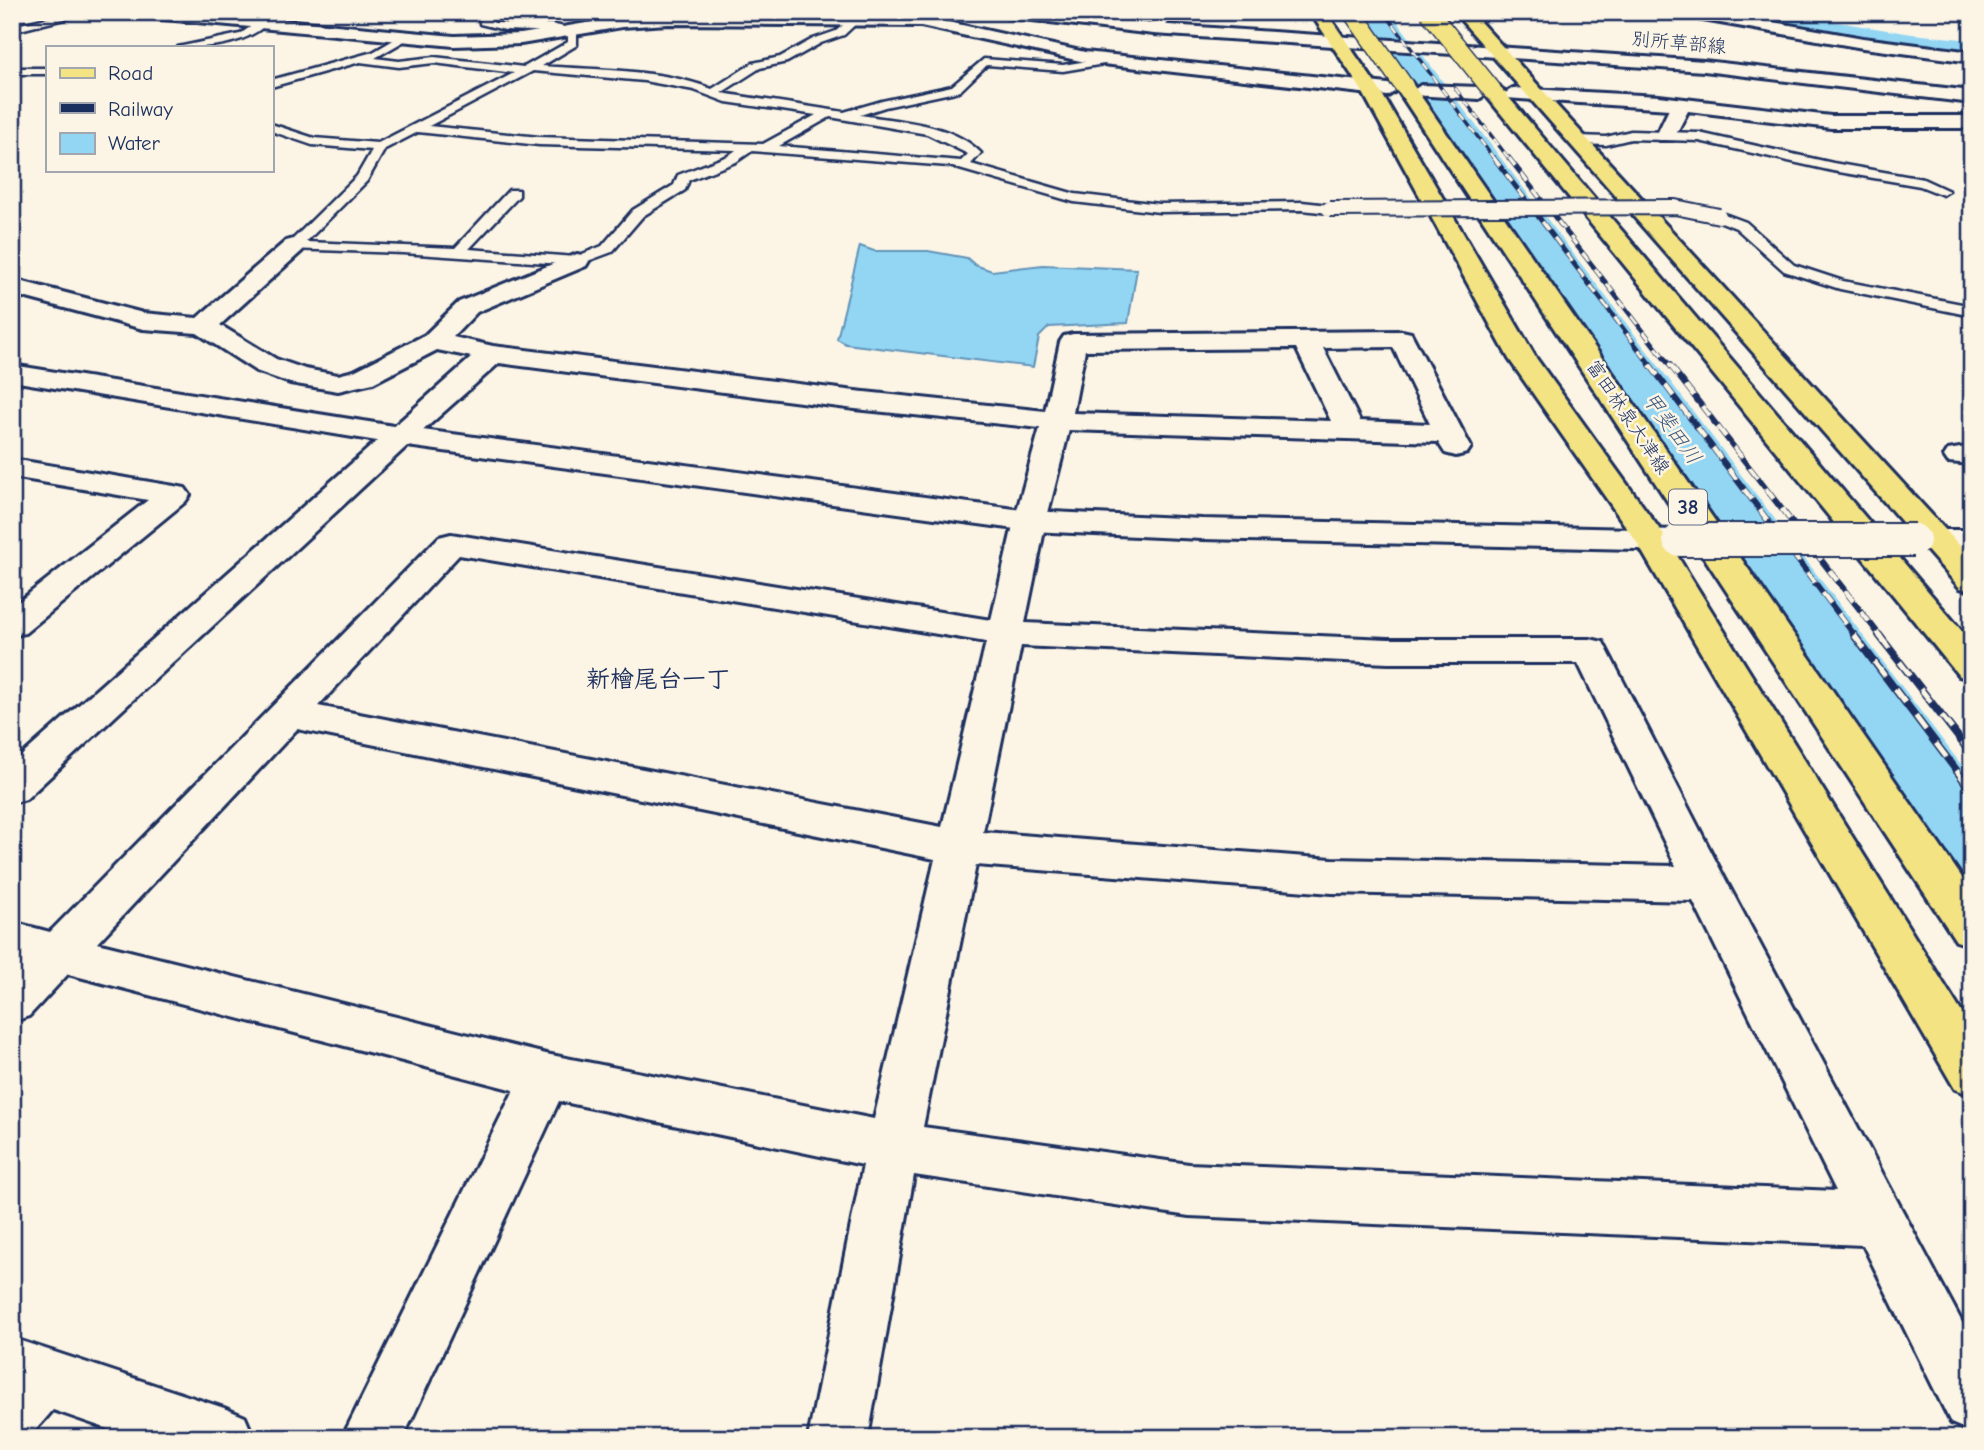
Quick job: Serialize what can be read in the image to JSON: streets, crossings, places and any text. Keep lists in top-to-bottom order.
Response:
{
  "streets": {
    "main road": ["富田林泉大津線", "38"],
    "street": ["別所草部線"]
  },
  "districts": ["新檜尾台一丁"],
  "water": ["甲斐田川"],
  "legend": ["Road", "Railway", "Water"]
}
